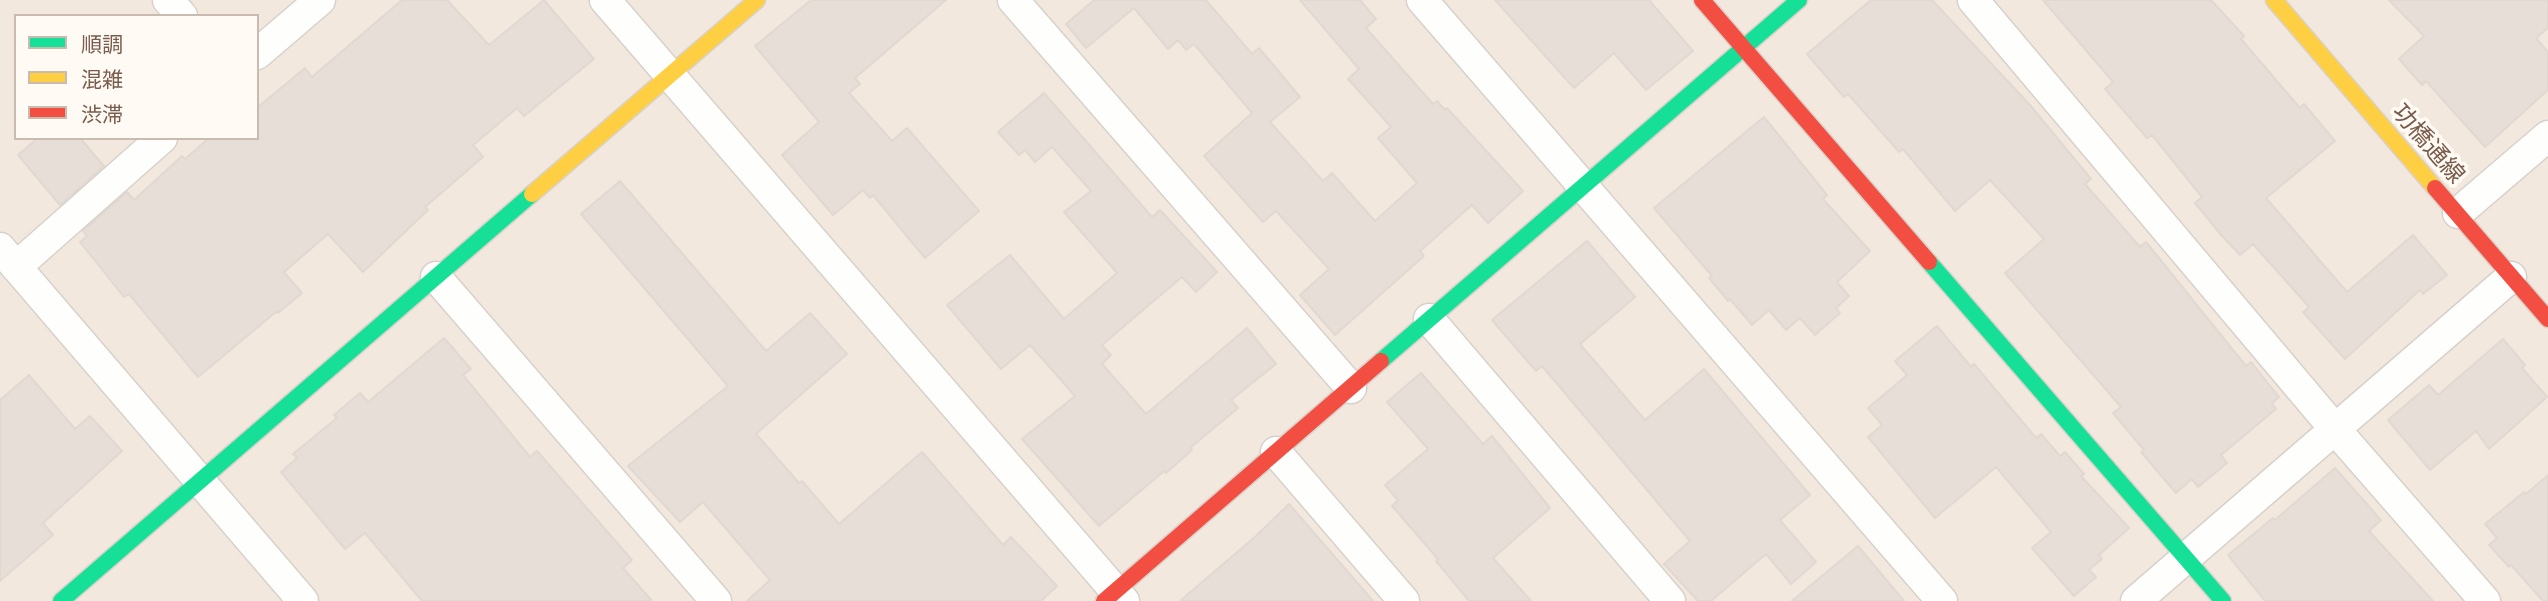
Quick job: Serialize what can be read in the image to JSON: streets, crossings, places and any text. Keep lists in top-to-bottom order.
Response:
{
  "streets": {
    "street": ["功橋通線"]
  },
  "legend": ["順調", "混雑", "渋滞"]
}
